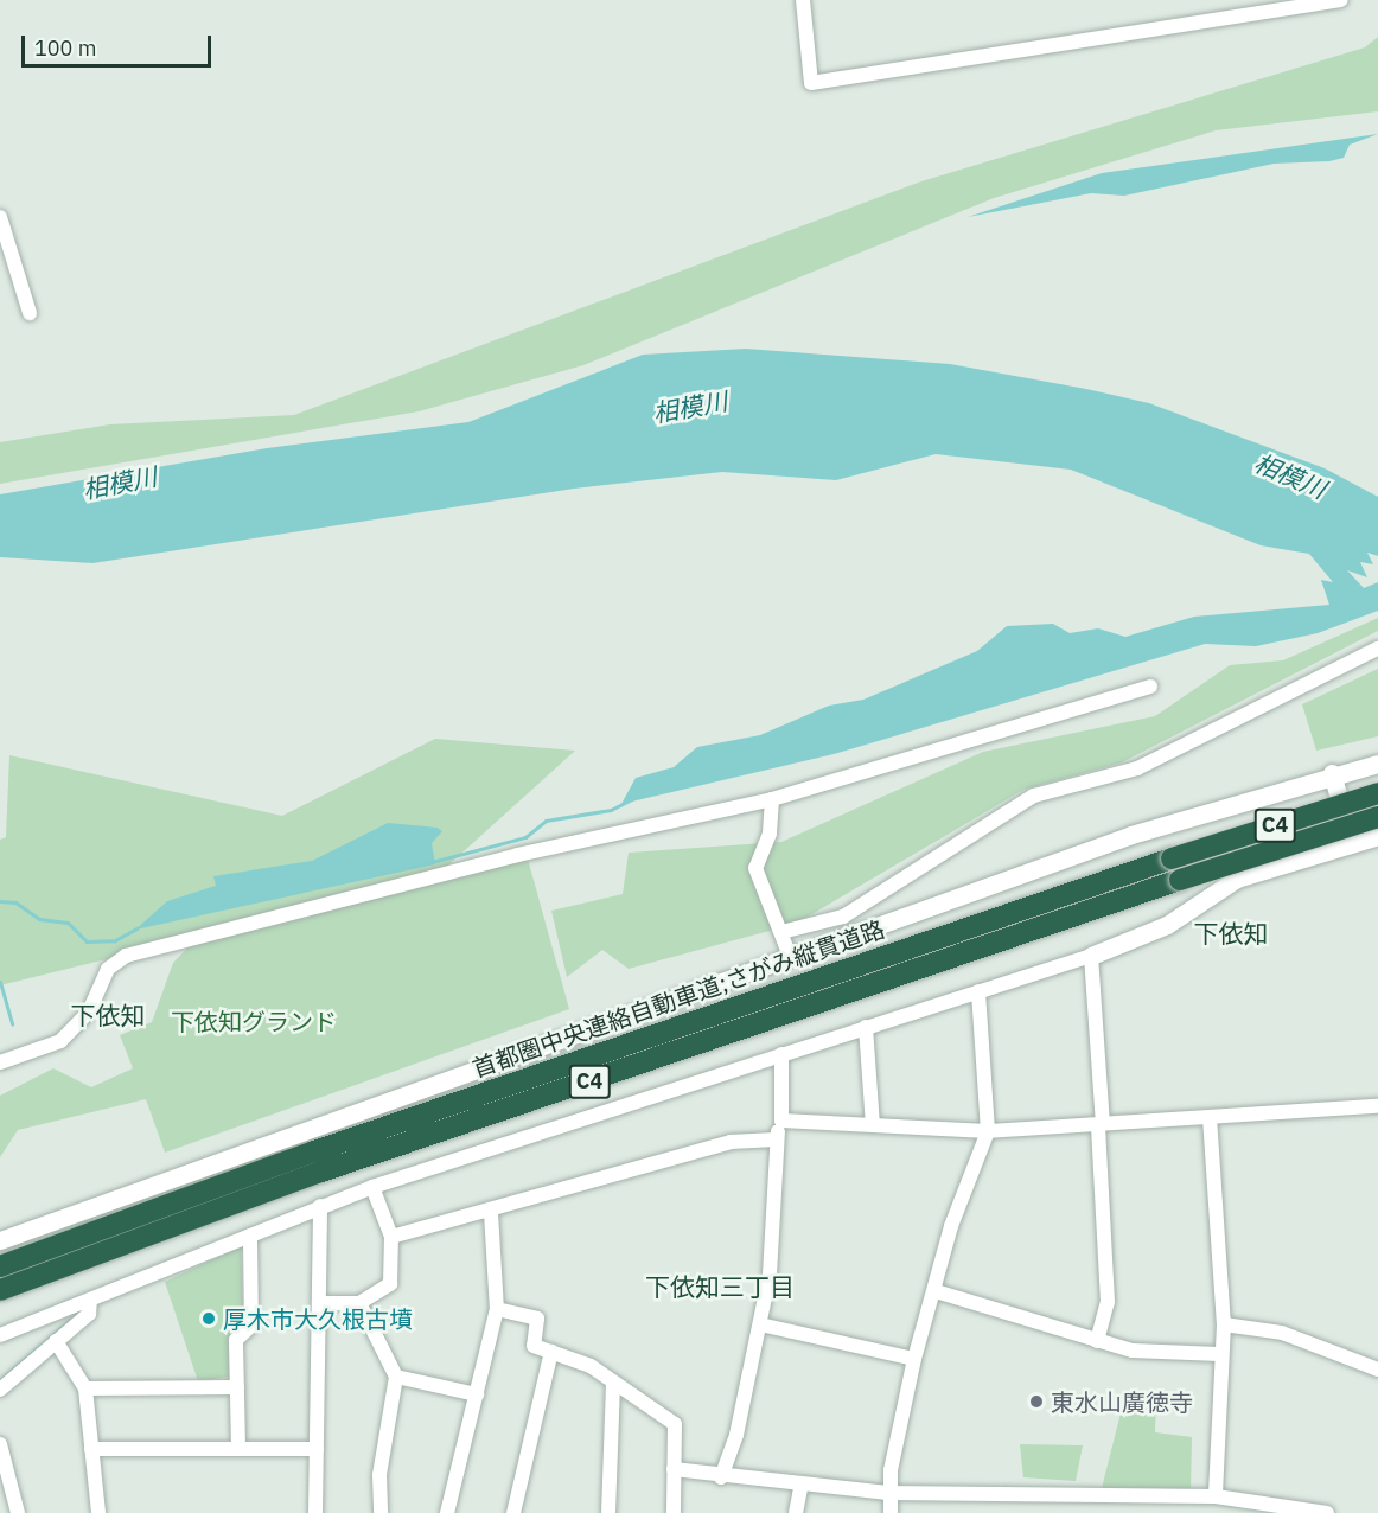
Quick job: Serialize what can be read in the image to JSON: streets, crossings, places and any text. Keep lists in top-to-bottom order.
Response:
{
  "streets": {
    "highway": ["C4", "首都圏中央連絡自動車道;さがみ縦貫道路"]
  },
  "districts": ["下依知", "下依知", "下依知三丁目"],
  "water": ["相模川"],
  "parks": ["下依知グランド"],
  "places": ["厚木市大久根古墳", "東水山廣徳寺"],
  "scale_bar": "100 m"
}
